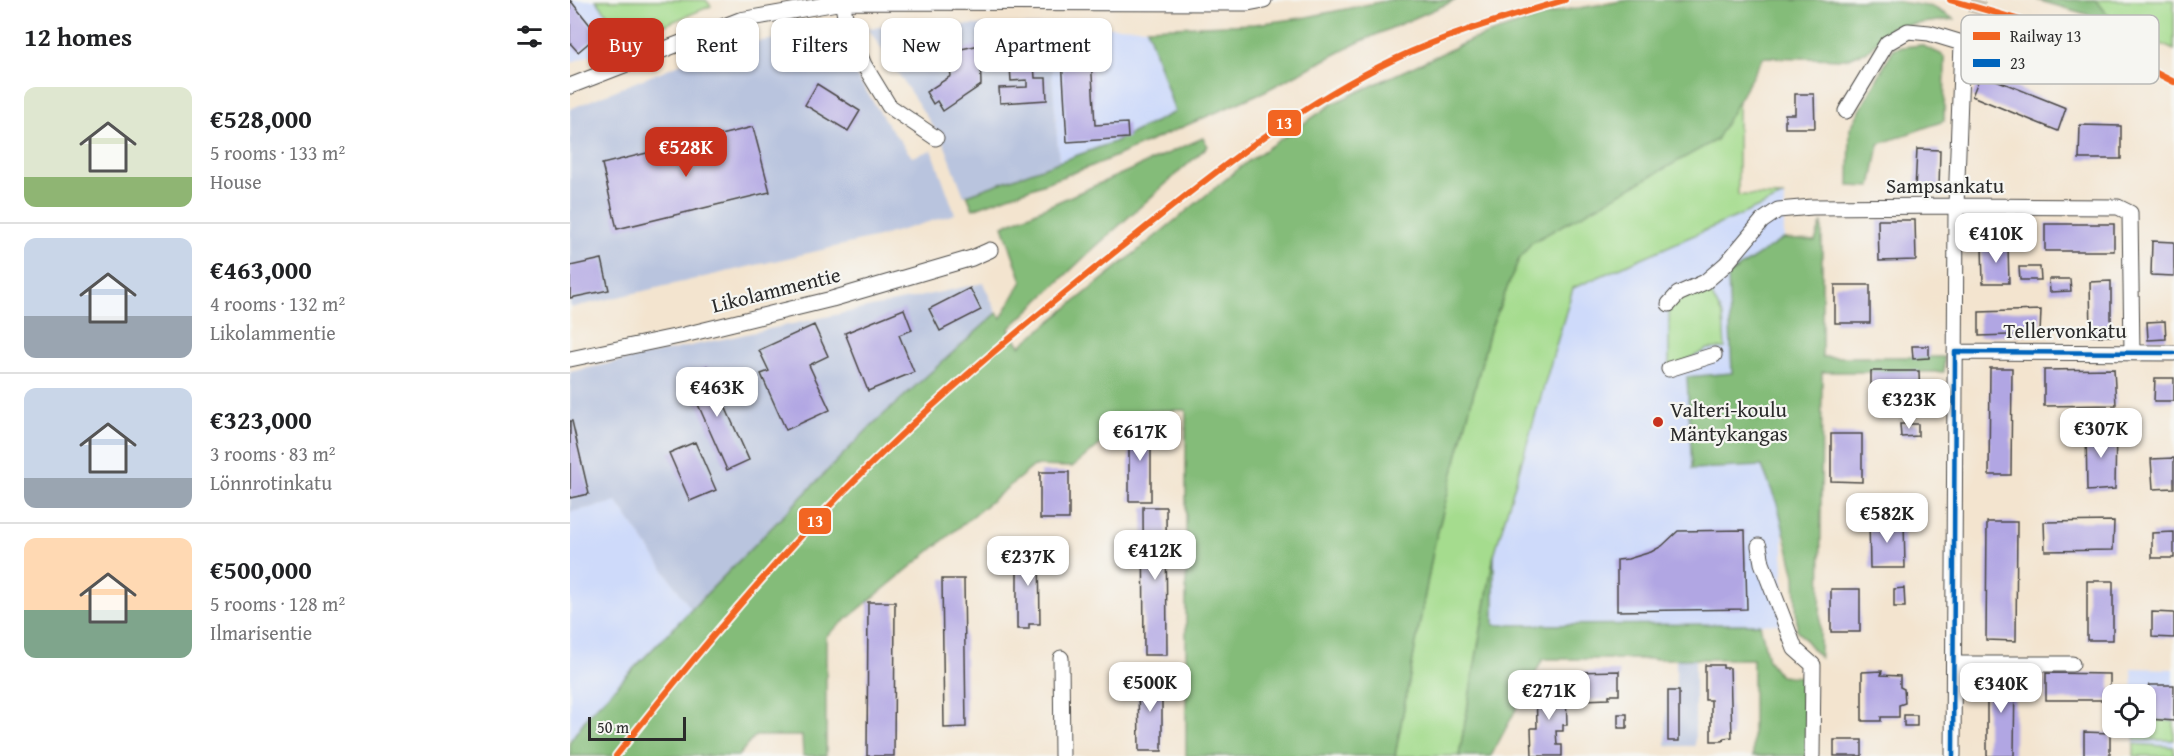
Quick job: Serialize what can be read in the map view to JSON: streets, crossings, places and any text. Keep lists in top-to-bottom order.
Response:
{
  "streets": {
    "street": ["Sampsankatu", "Likolammentie", "Tellervonkatu"]
  },
  "crossings": [
    ["Sampsankatu", "Tellervonkatu"]
  ],
  "places": ["Valteri-koulu Mäntykangas"],
  "lines": ["rail line 13", "transit line 23"],
  "legend": ["Railway 13", "23"],
  "scale_bar": "50 m",
  "page": {
    "heading": "12 homes",
    "chip": [
      "Buy",
      "Rent",
      "Filters",
      "New",
      "Apartment"
    ],
    "list": [
      {
        "name": "€528,000",
        "note": "5 rooms · 133 m² · House"
      },
      {
        "name": "€463,000",
        "note": "4 rooms · 132 m² · Likolammentie"
      },
      {
        "name": "€323,000",
        "note": "3 rooms · 83 m² · Lönnrotinkatu"
      },
      {
        "name": "€500,000",
        "note": "5 rooms · 128 m² · Ilmarisentie"
      }
    ],
    "price": [
      "€528K",
      "€410K",
      "€463K",
      "€323K",
      "€307K",
      "€617K",
      "€582K",
      "€412K",
      "€237K",
      "€500K",
      "€340K",
      "€271K"
    ],
    "scale": "50 m"
  }
}
